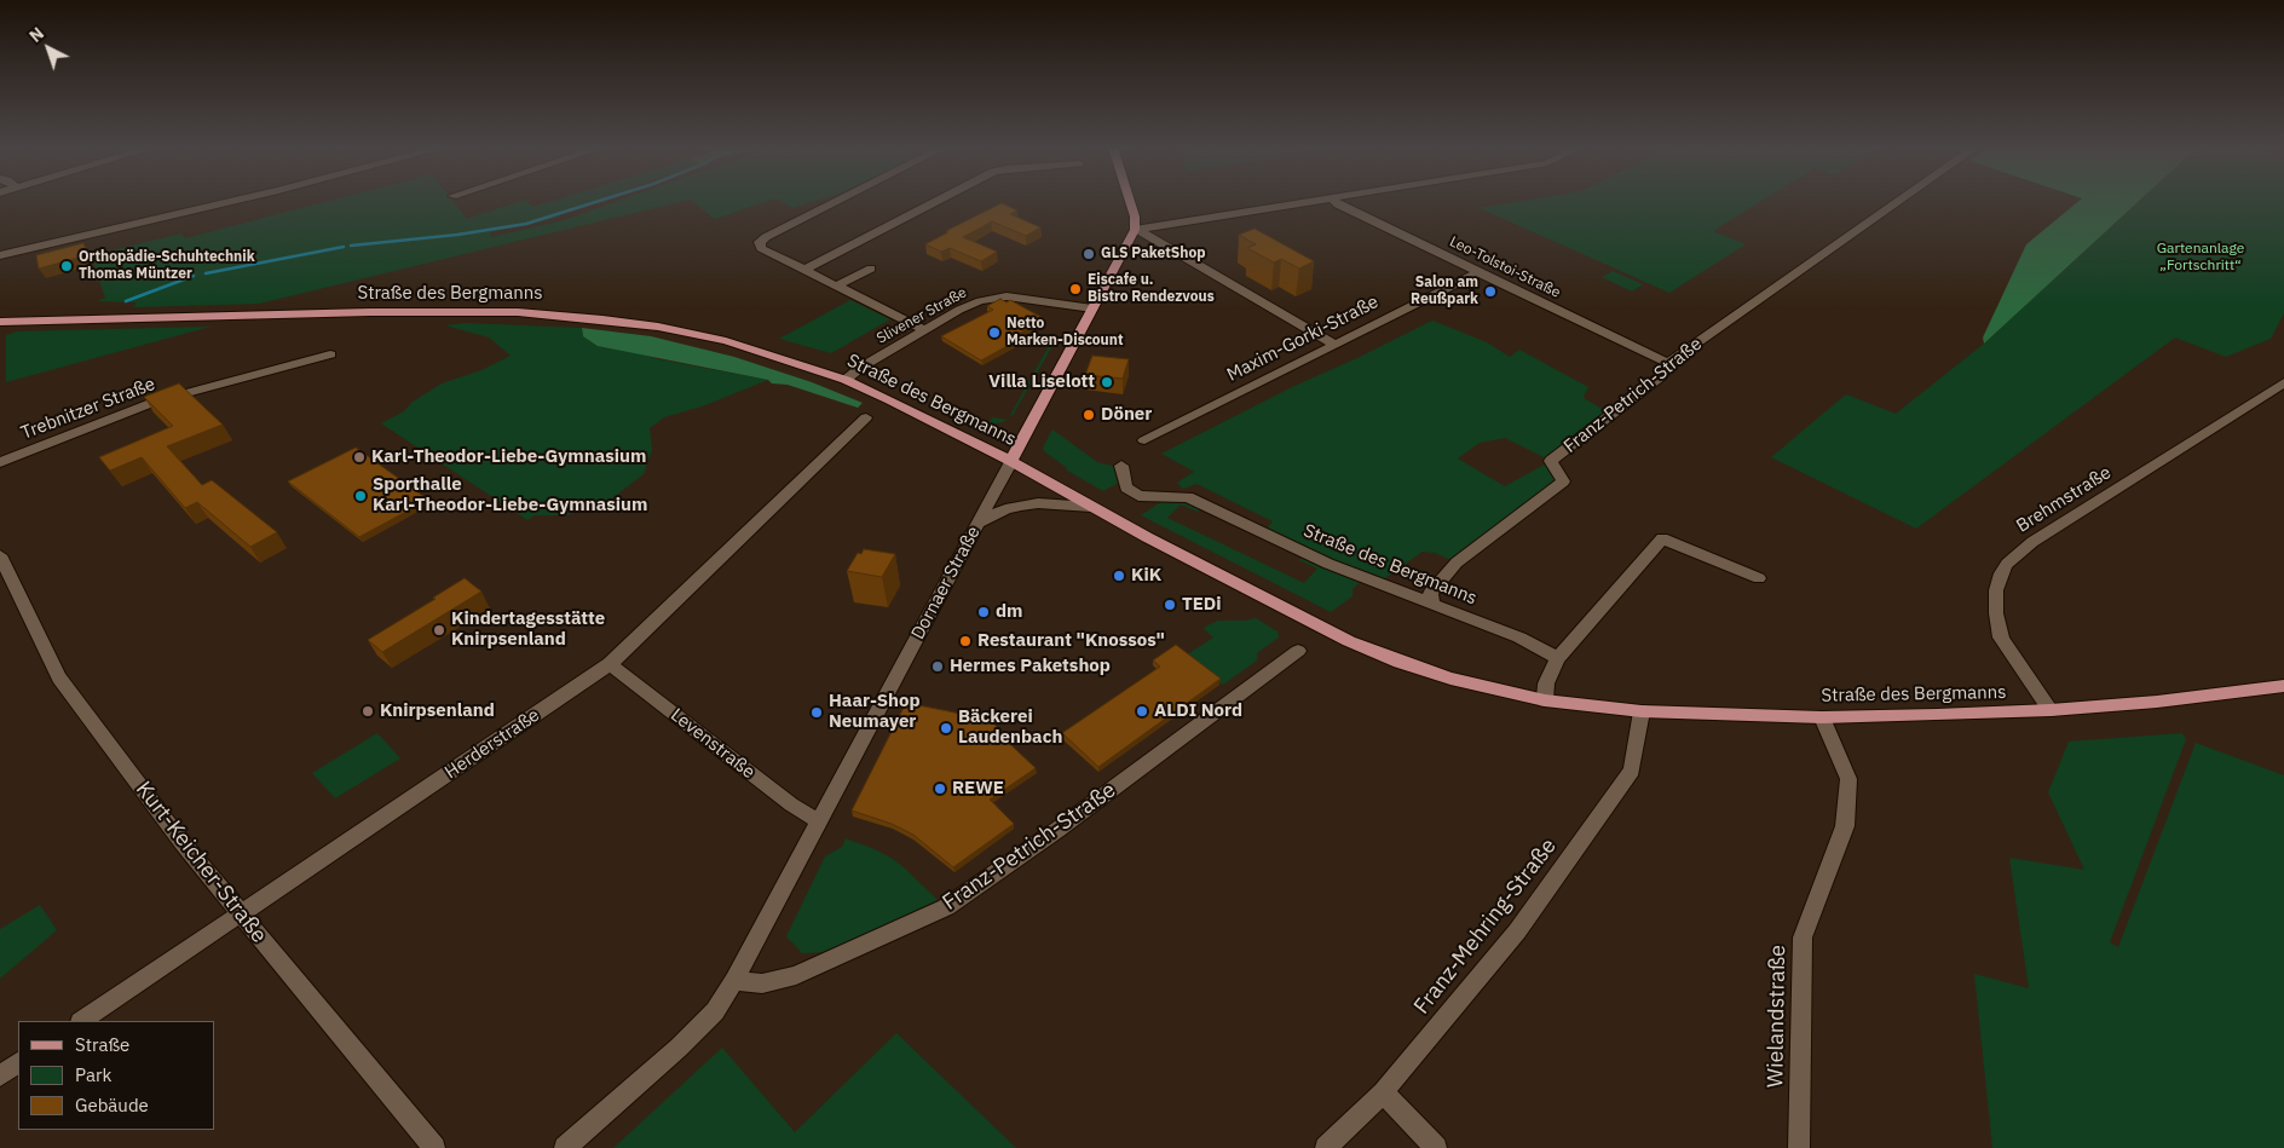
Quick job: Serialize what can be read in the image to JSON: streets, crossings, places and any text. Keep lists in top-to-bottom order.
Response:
{
  "streets": {
    "main road": ["Straße des Bergmanns", "Dornaer Straße"],
    "street": [
      "Leo-Tolstoi-Straße",
      "Slivener Straße",
      "Maxim-Gorki-Straße",
      "Franz-Petrich-Straße",
      "Trebnitzer Straße",
      "Brehmstraße",
      "Herderstraße",
      "Levenstraße",
      "Kurt-Keicher-Straße",
      "Franz-Mehring-Straße",
      "Wielandstraße"
    ]
  },
  "crossings": [
    ["Leo-Tolstoi-Straße", "Maxim-Gorki-Straße"],
    ["Leo-Tolstoi-Straße", "Franz-Petrich-Straße"],
    ["Straße des Bergmanns", "Slivener Straße"],
    ["Straße des Bergmanns", "Franz-Petrich-Straße"],
    ["Straße des Bergmanns", "Brehmstraße"],
    ["Straße des Bergmanns", "Dornaer Straße"],
    ["Straße des Bergmanns", "Franz-Mehring-Straße"],
    ["Straße des Bergmanns", "Wielandstraße"],
    ["Slivener Straße", "Dornaer Straße"],
    ["Franz-Petrich-Straße", "Dornaer Straße"],
    ["Dornaer Straße", "Levenstraße"],
    ["Herderstraße", "Levenstraße"],
    ["Herderstraße", "Kurt-Keicher-Straße"]
  ],
  "parks": ["Gartenanlage „Fortschritt“"],
  "places": [
    "GLS PaketShop",
    "Orthopädie-Schuhtechnik Thomas Müntzer",
    "Eiscafe u. Bistro Rendezvous",
    "Salon am Reußpark",
    "Netto Marken-Discount",
    "Villa Liselott",
    "Döner",
    "Karl-Theodor-Liebe-Gymnasium",
    "Sporthalle Karl-Theodor-Liebe-Gymnasium",
    "KiK",
    "TEDi",
    "dm",
    "Kindertagesstätte Knirpsenland",
    "Restaurant \"Knossos\"",
    "Hermes Paketshop",
    "Knirpsenland",
    "ALDI Nord",
    "Haar-Shop Neumayer",
    "Bäckerei Laudenbach",
    "REWE"
  ],
  "legend": ["Straße", "Park", "Gebäude"],
  "north": "top left"
}
